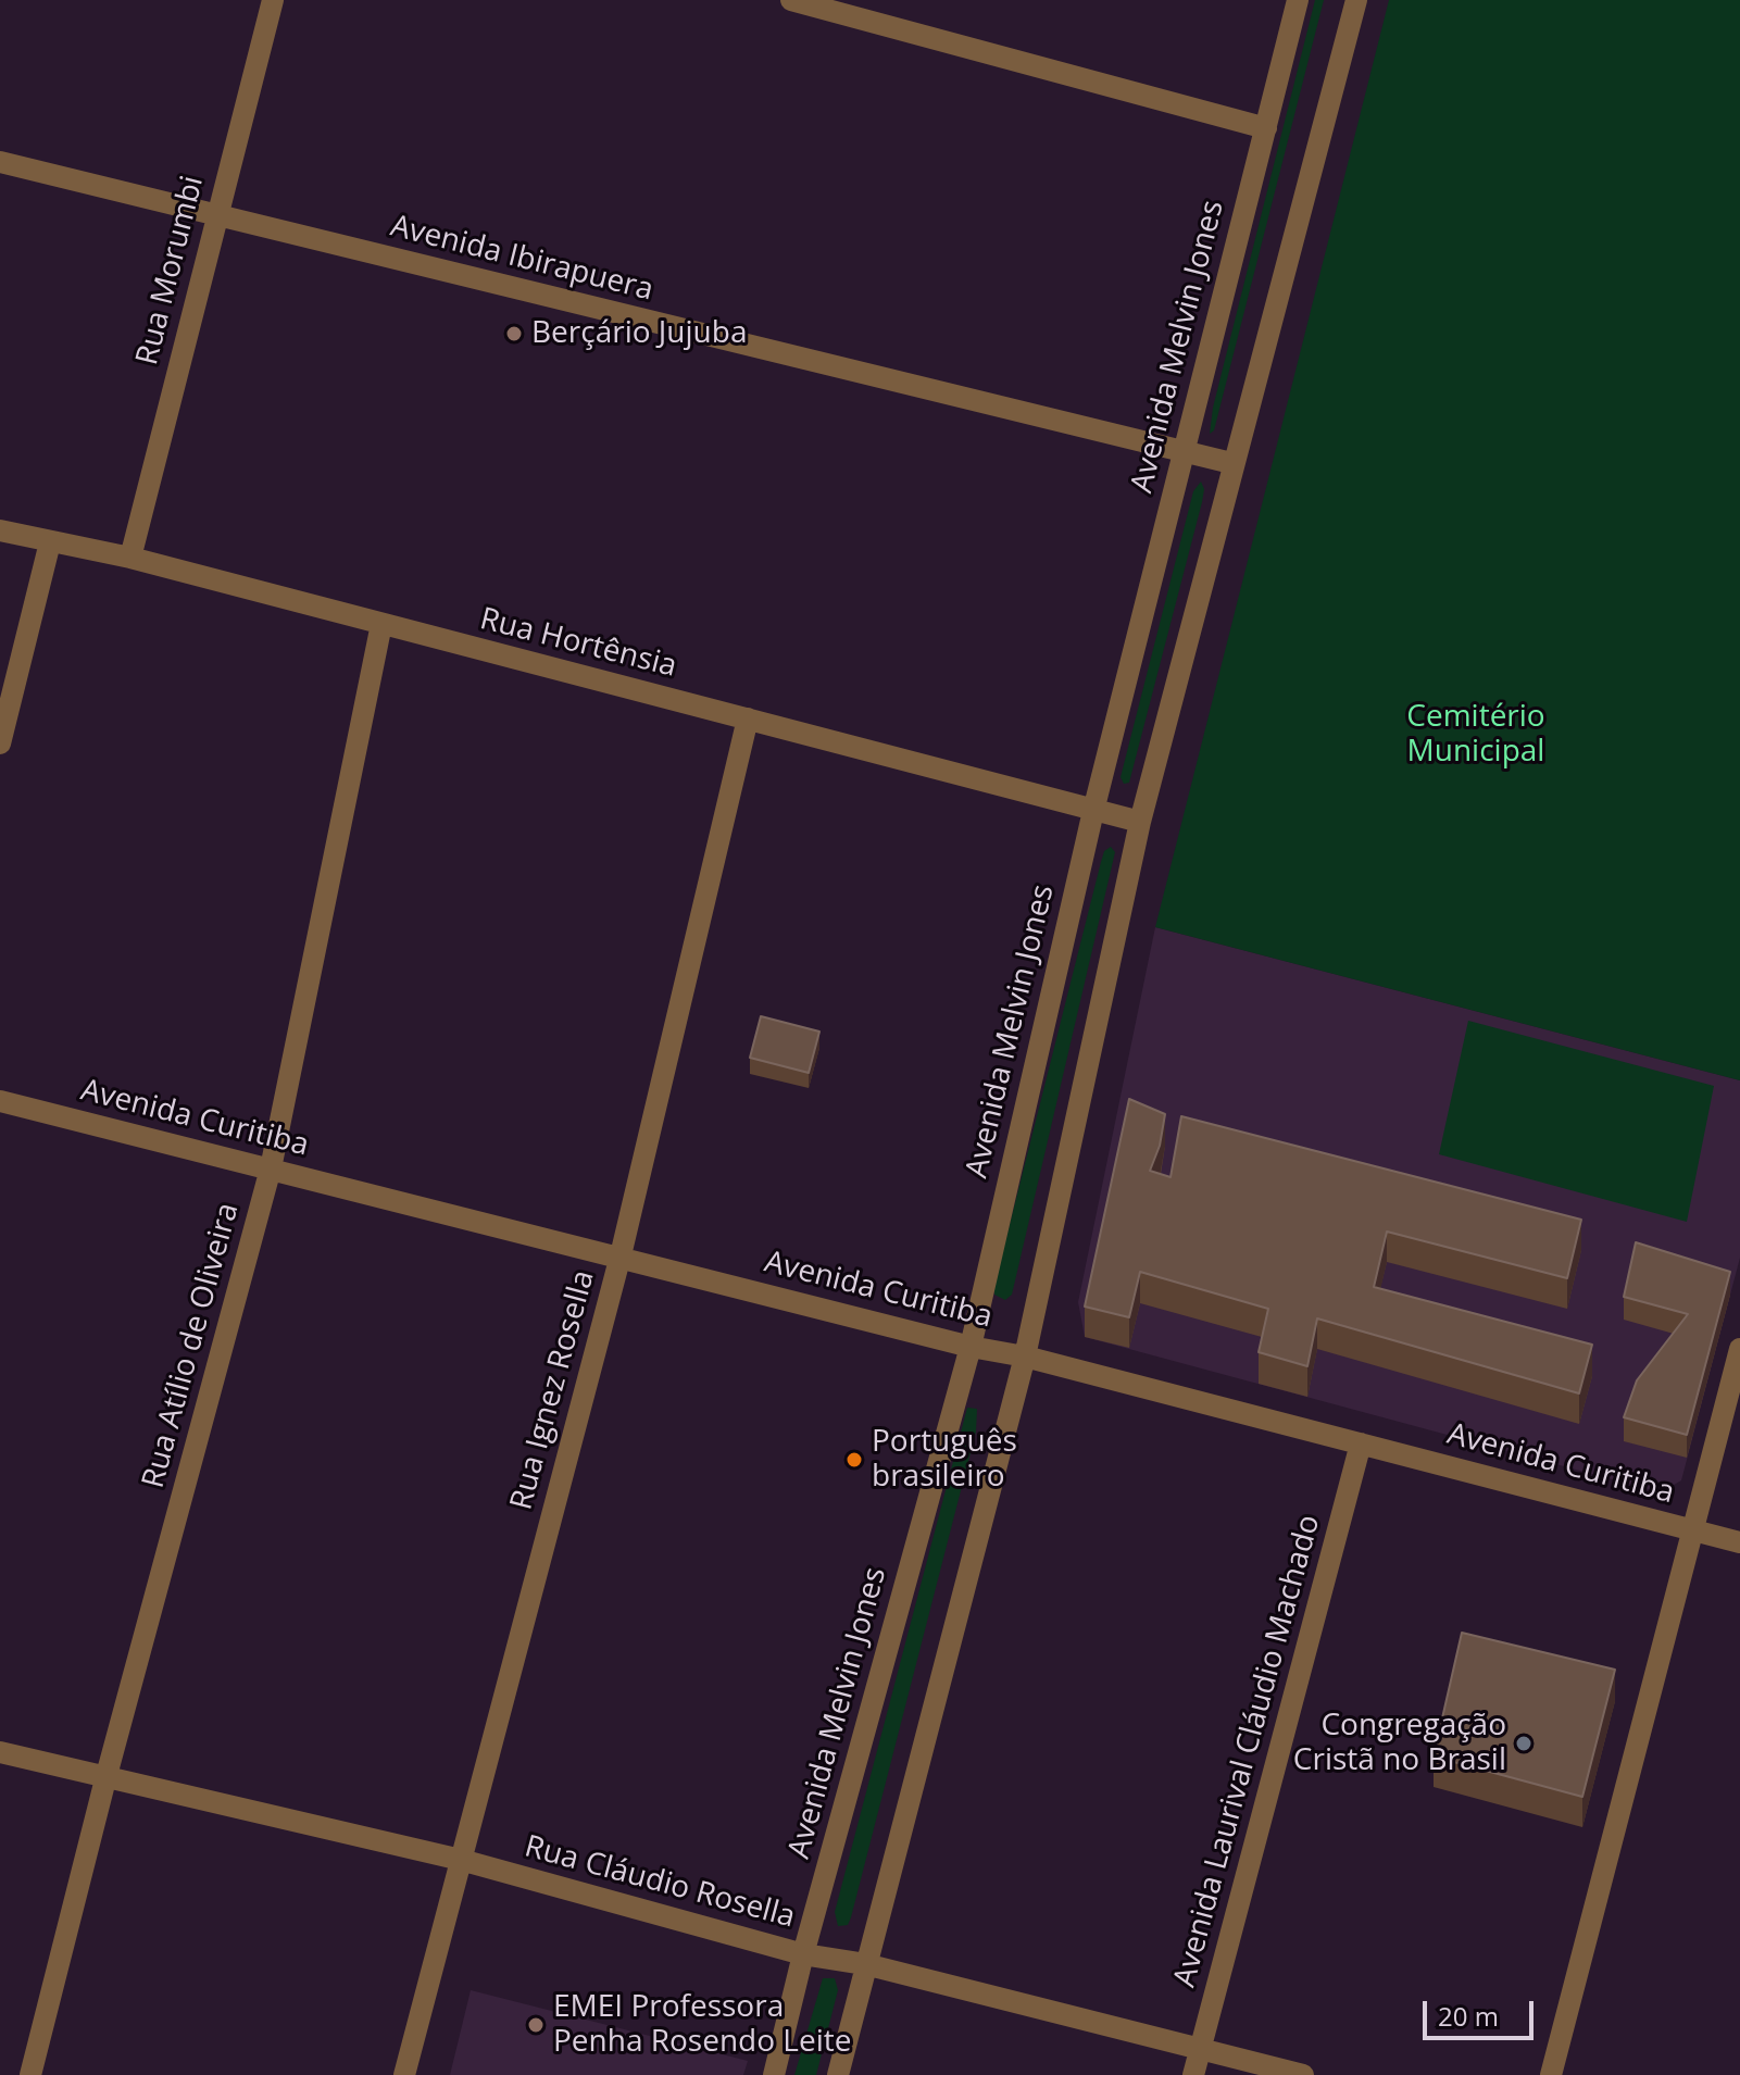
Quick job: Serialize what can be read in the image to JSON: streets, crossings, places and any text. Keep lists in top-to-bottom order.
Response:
{
  "streets": {
    "street": [
      "Avenida Ibirapuera",
      "Rua Morumbi",
      "Avenida Melvin Jones",
      "Rua Hortênsia",
      "Avenida Curitiba",
      "Rua Atílio de Oliveira",
      "Rua Ignez Rosella",
      "Avenida Laurival Cláudio Machado",
      "Rua Cláudio Rosella"
    ]
  },
  "crossings": [
    ["Avenida Ibirapuera", "Rua Morumbi"],
    ["Avenida Ibirapuera", "Avenida Melvin Jones"],
    ["Rua Morumbi", "Rua Hortênsia"],
    ["Avenida Melvin Jones", "Rua Hortênsia"],
    ["Avenida Melvin Jones", "Avenida Curitiba"],
    ["Avenida Melvin Jones", "Rua Cláudio Rosella"],
    ["Rua Hortênsia", "Rua Atílio de Oliveira"],
    ["Rua Hortênsia", "Rua Ignez Rosella"],
    ["Avenida Curitiba", "Rua Atílio de Oliveira"],
    ["Avenida Curitiba", "Rua Ignez Rosella"],
    ["Avenida Curitiba", "Avenida Laurival Cláudio Machado"],
    ["Rua Atílio de Oliveira", "Rua Cláudio Rosella"],
    ["Rua Ignez Rosella", "Rua Cláudio Rosella"],
    ["Avenida Laurival Cláudio Machado", "Rua Cláudio Rosella"]
  ],
  "parks": ["Cemitério Municipal"],
  "places": [
    "Berçário Jujuba",
    "Português brasileiro",
    "Congregação Cristã no Brasil",
    "EMEI Professora Penha Rosendo Leite"
  ],
  "scale_bar": "20 m"
}
